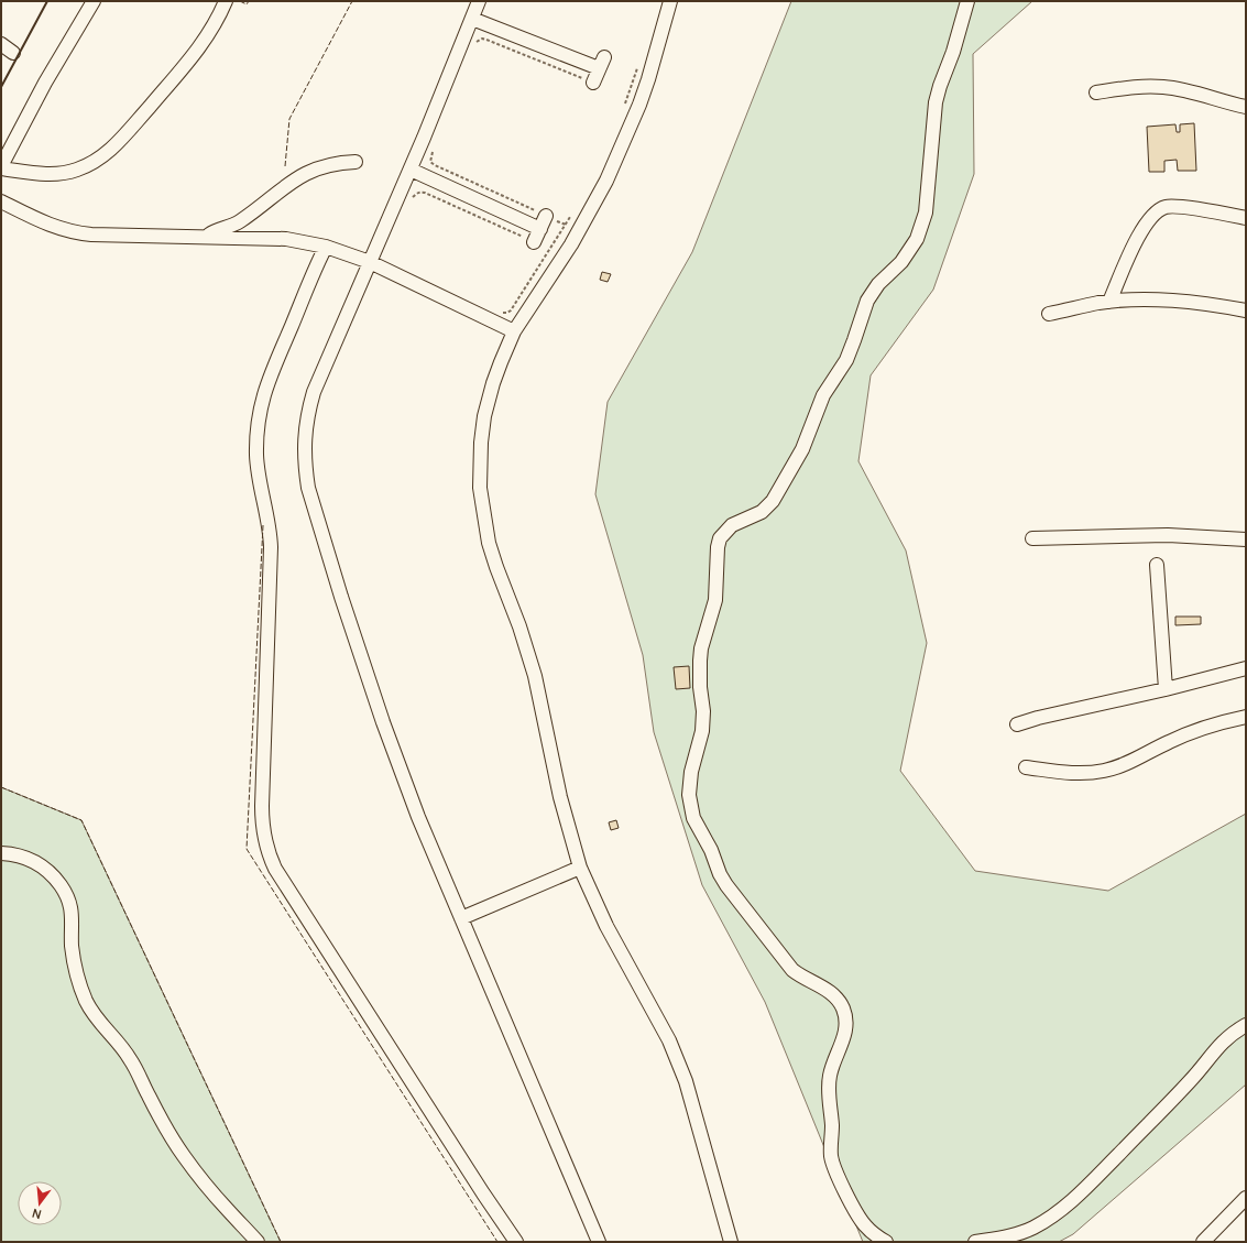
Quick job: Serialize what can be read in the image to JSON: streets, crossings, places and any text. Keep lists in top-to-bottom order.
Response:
{
  "north": "bottom"
}
